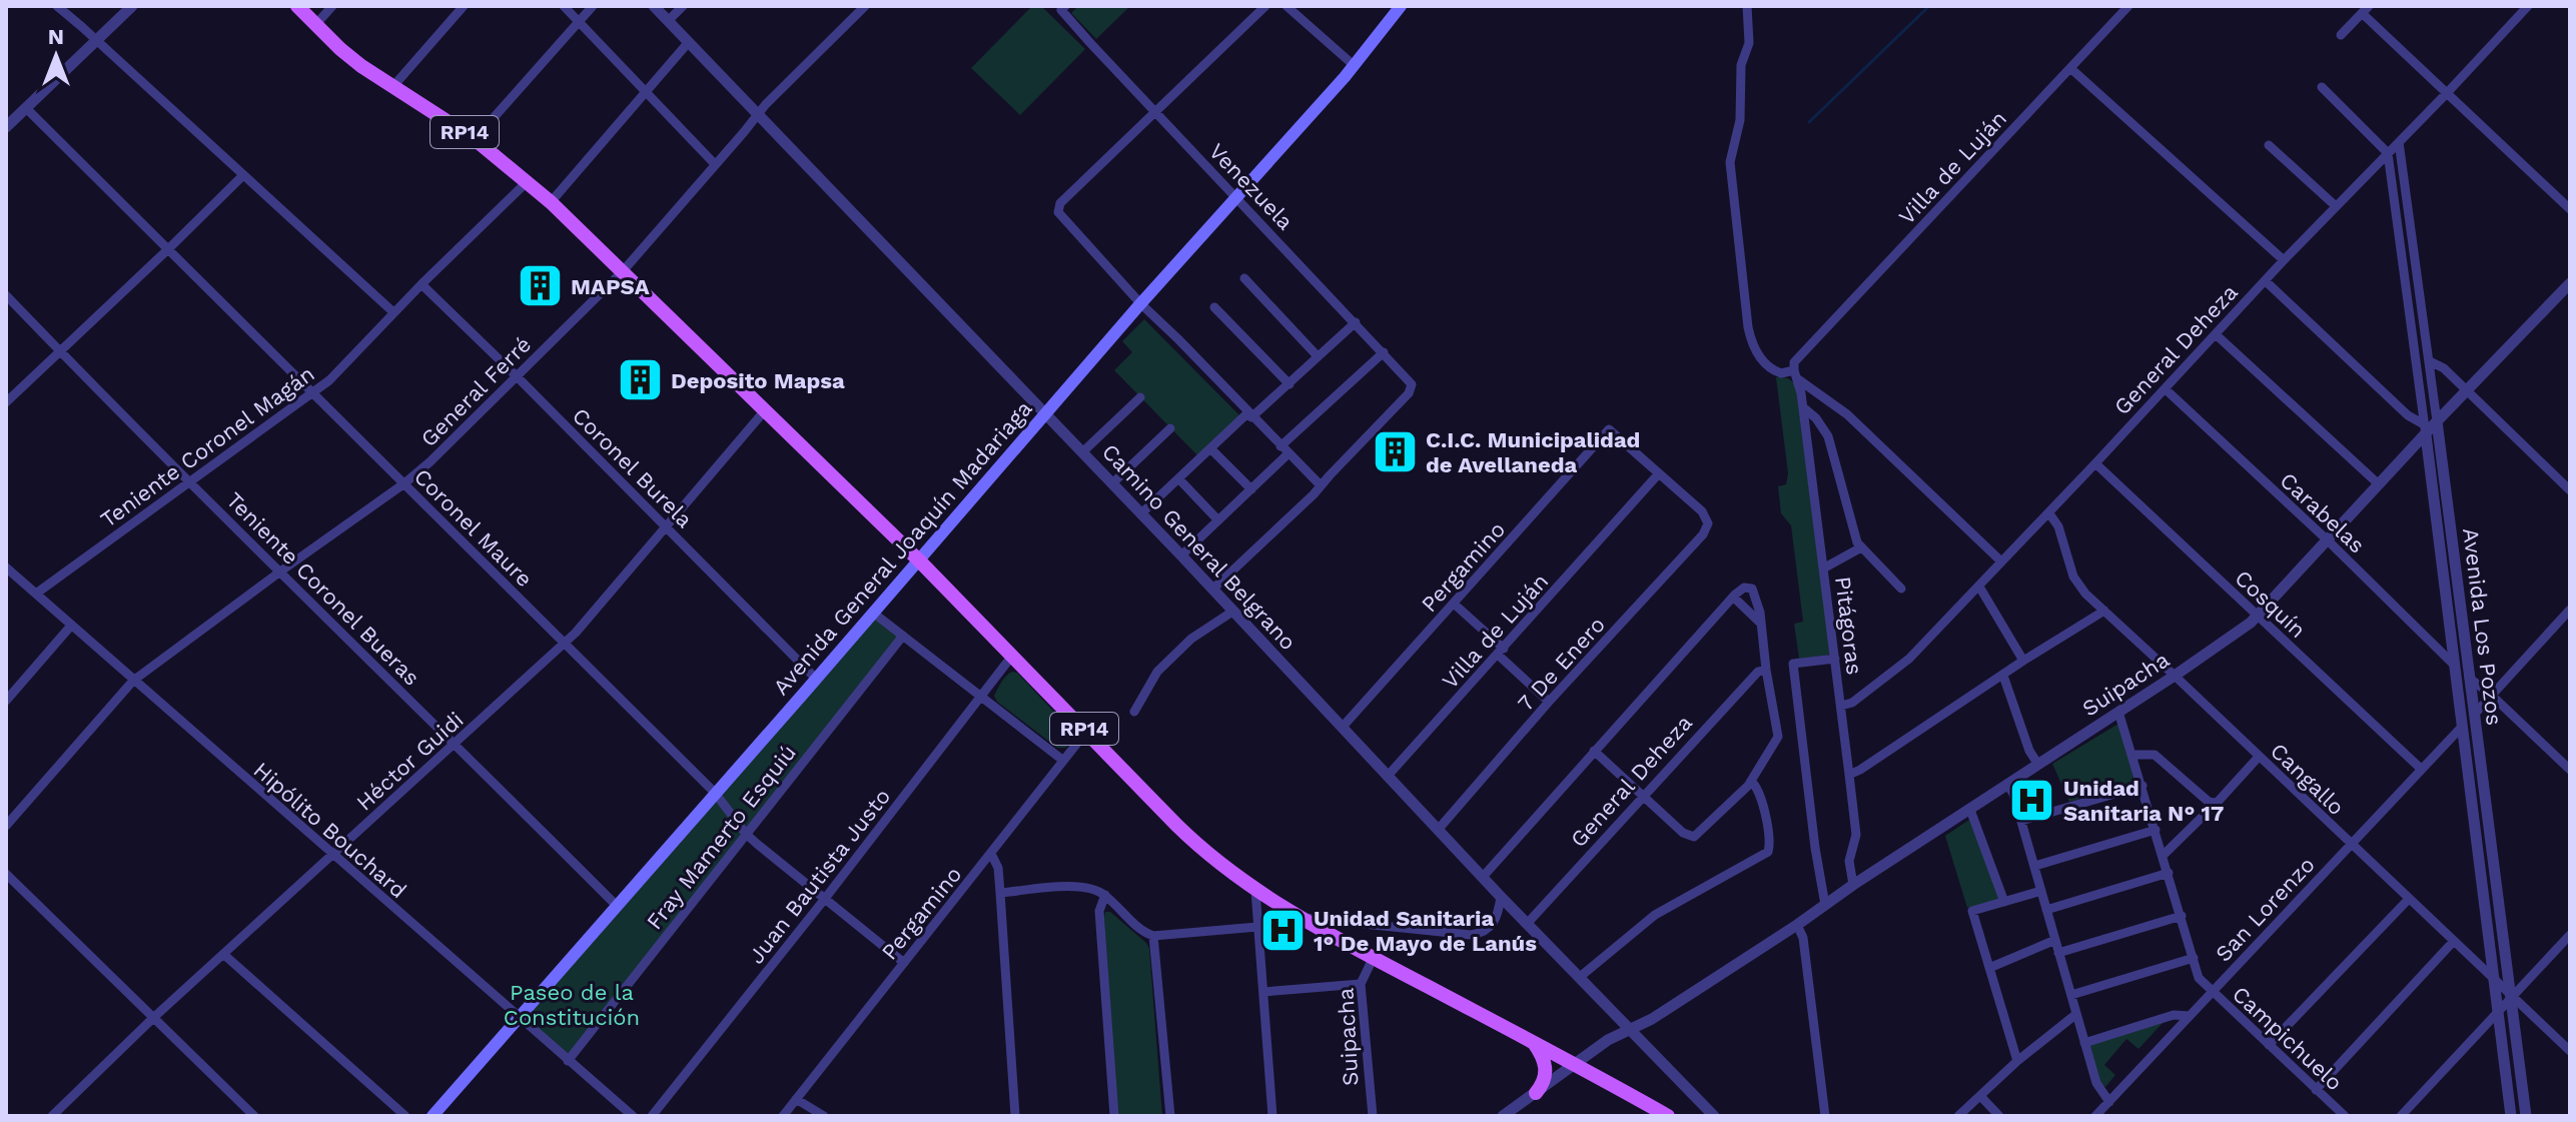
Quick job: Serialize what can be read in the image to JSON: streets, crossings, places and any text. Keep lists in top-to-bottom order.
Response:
{
  "streets": {
    "main road": ["RP14", "Avenida General Joaquín Madariaga"],
    "street": [
      "Villa de Luján",
      "Venezuela",
      "General Deheza",
      "General Ferré",
      "Teniente Coronel Magán",
      "Coronel Burela",
      "Carabelas",
      "Coronel Maure",
      "Camino General Belgrano",
      "Pergamino",
      "Teniente Coronel Bueras",
      "Cosquín",
      "Pitágoras",
      "Avenida Los Pozos",
      "7 De Enero",
      "Suipacha",
      "Héctor Guidi",
      "Cangallo",
      "Hipólito Bouchard",
      "Fray Mamerto Esquiú",
      "Juan Bautista Justo",
      "San Lorenzo",
      "Campichuelo"
    ]
  },
  "crossings": [
    ["RP14", "General Ferré"],
    ["RP14", "Teniente Coronel Magán"],
    ["RP14", "Avenida General Joaquín Madariaga"],
    ["RP14", "Pergamino"],
    ["RP14", "Suipacha"],
    ["RP14", "Héctor Guidi"],
    ["RP14", "Juan Bautista Justo"],
    ["Villa de Luján", "Camino General Belgrano"],
    ["Villa de Luján", "Pergamino"],
    ["Villa de Luján", "Pitágoras"],
    ["Villa de Luján", "7 De Enero"],
    ["Venezuela", "Avenida General Joaquín Madariaga"],
    ["General Deheza", "Carabelas"],
    ["General Deheza", "Camino General Belgrano"],
    ["General Deheza", "Cosquín"],
    ["General Deheza", "Pitágoras"],
    ["General Deheza", "Avenida Los Pozos"],
    ["General Deheza", "Cangallo"],
    ["General Ferré", "Coronel Burela"],
    ["General Ferré", "Coronel Maure"],
    ["General Ferré", "Camino General Belgrano"],
    ["General Ferré", "Teniente Coronel Bueras"],
    ["General Ferré", "Hipólito Bouchard"],
    ["Teniente Coronel Magán", "Coronel Burela"],
    ["Teniente Coronel Magán", "Coronel Maure"],
    ["Teniente Coronel Magán", "Teniente Coronel Bueras"],
    ["Teniente Coronel Magán", "Hipólito Bouchard"],
    ["Coronel Burela", "Avenida General Joaquín Madariaga"],
    ["Coronel Burela", "Héctor Guidi"],
    ["Carabelas", "Avenida Los Pozos"],
    ["Carabelas", "Suipacha"],
    ["Coronel Maure", "Avenida General Joaquín Madariaga"],
    ["Coronel Maure", "Pergamino"],
    ["Coronel Maure", "Héctor Guidi"],
    ["Coronel Maure", "Fray Mamerto Esquiú"],
    ["Coronel Maure", "Juan Bautista Justo"],
    ["Camino General Belgrano", "Avenida General Joaquín Madariaga"],
    ["Camino General Belgrano", "Pergamino"],
    ["Camino General Belgrano", "7 De Enero"],
    ["Camino General Belgrano", "Suipacha"],
    ["Avenida General Joaquín Madariaga", "Teniente Coronel Bueras"],
    ["Avenida General Joaquín Madariaga", "Hipólito Bouchard"],
    ["Pergamino", "7 De Enero"],
    ["Teniente Coronel Bueras", "Héctor Guidi"],
    ["Cosquín", "Suipacha"],
    ["Cosquín", "San Lorenzo"],
    ["Pitágoras", "Suipacha"],
    ["Avenida Los Pozos", "Suipacha"],
    ["Avenida Los Pozos", "Cangallo"],
    ["Avenida Los Pozos", "San Lorenzo"],
    ["Suipacha", "Cangallo"],
    ["Suipacha", "Campichuelo"],
    ["Héctor Guidi", "Hipólito Bouchard"],
    ["Cangallo", "San Lorenzo"],
    ["Hipólito Bouchard", "Fray Mamerto Esquiú"],
    ["San Lorenzo", "Campichuelo"]
  ],
  "parks": ["Paseo de la Constitución"],
  "places": {
    "building": ["MAPSA", "Deposito Mapsa", "C.I.C. Municipalidad de Avellaneda"],
    "hospital": ["Unidad Sanitaria N° 17", "Unidad Sanitaria 1° De Mayo de Lanús"]
  },
  "north": "top"
}
